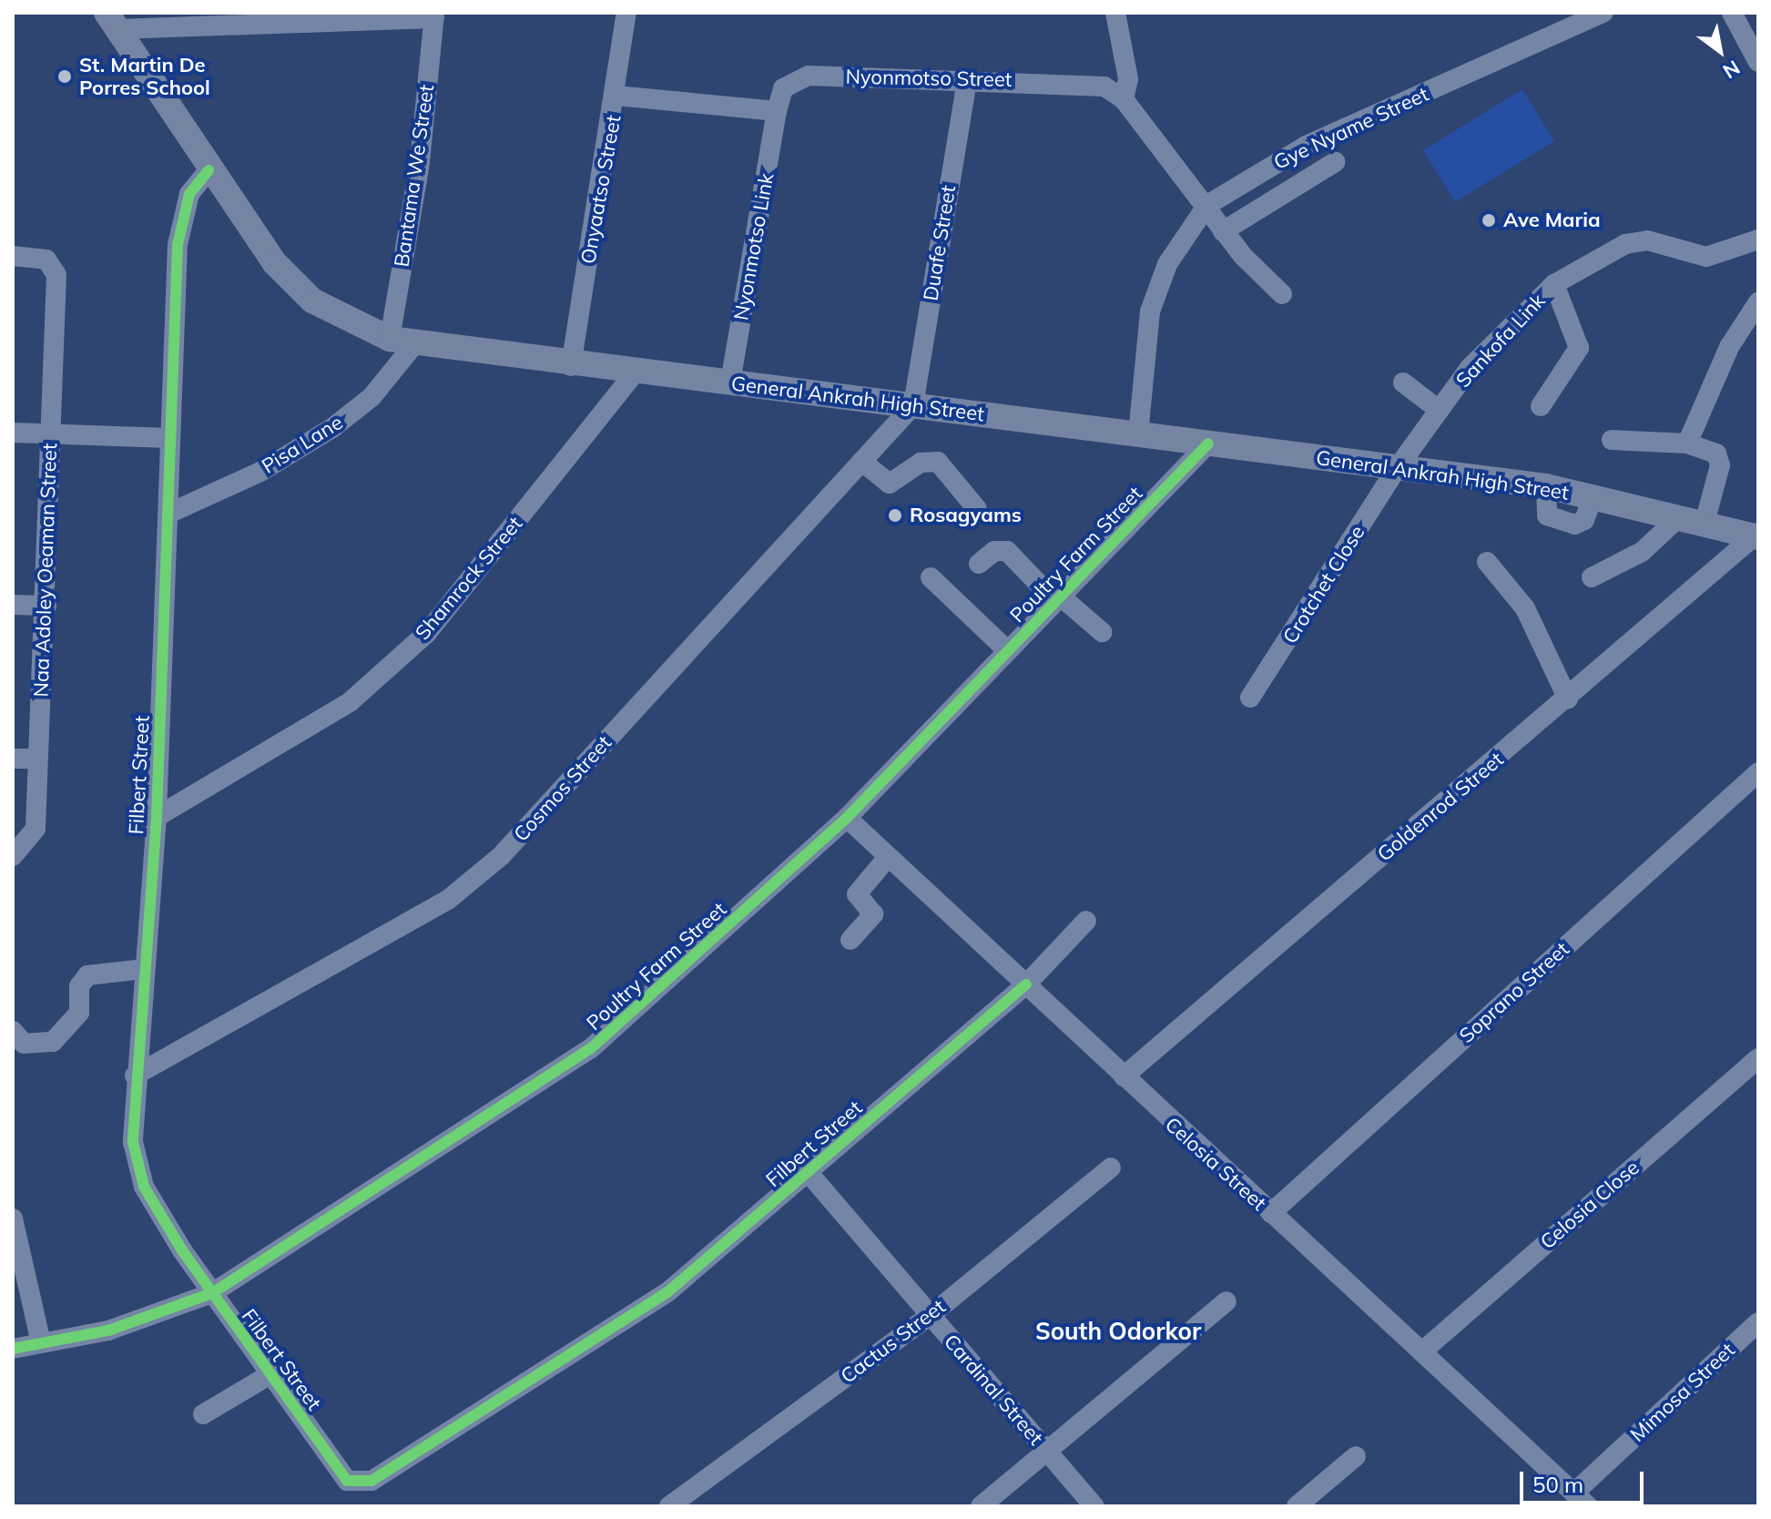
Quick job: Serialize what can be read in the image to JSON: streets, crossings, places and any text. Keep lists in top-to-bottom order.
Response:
{
  "streets": {
    "main road": ["General Ankrah High Street"],
    "street": [
      "Nyonmotso Street",
      "Gye Nyame Street",
      "Bantama We Street",
      "Onyaatso Street",
      "Duafe Street",
      "Nyonmotso Link",
      "Sankofa Link",
      "Pisa Lane",
      "Poultry Farm Street",
      "Naa Adoley Oeaman Street",
      "Shamrock Street",
      "Crotchet Close",
      "Filbert Street",
      "Cosmos Street",
      "Goldenrod Street",
      "Soprano Street",
      "Celosia Street",
      "Celosia Close",
      "Cactus Street",
      "Cardinal Street",
      "Mimosa Street"
    ]
  },
  "crossings": [
    ["Nyonmotso Street", "Gye Nyame Street"],
    ["Nyonmotso Street", "Duafe Street"],
    ["Nyonmotso Street", "Nyonmotso Link"],
    ["Gye Nyame Street", "General Ankrah High Street"],
    ["Bantama We Street", "General Ankrah High Street"],
    ["Bantama We Street", "Pisa Lane"],
    ["Onyaatso Street", "General Ankrah High Street"],
    ["Duafe Street", "General Ankrah High Street"],
    ["Duafe Street", "Cosmos Street"],
    ["Nyonmotso Link", "General Ankrah High Street"],
    ["Sankofa Link", "General Ankrah High Street"],
    ["Sankofa Link", "Crotchet Close"],
    ["General Ankrah High Street", "Pisa Lane"],
    ["General Ankrah High Street", "Poultry Farm Street"],
    ["General Ankrah High Street", "Shamrock Street"],
    ["General Ankrah High Street", "Crotchet Close"],
    ["General Ankrah High Street", "Filbert Street"],
    ["General Ankrah High Street", "Cosmos Street"],
    ["General Ankrah High Street", "Goldenrod Street"],
    ["Pisa Lane", "Filbert Street"],
    ["Poultry Farm Street", "Filbert Street"],
    ["Poultry Farm Street", "Celosia Street"],
    ["Shamrock Street", "Filbert Street"],
    ["Filbert Street", "Cosmos Street"],
    ["Filbert Street", "Celosia Street"],
    ["Filbert Street", "Cardinal Street"],
    ["Goldenrod Street", "Celosia Street"],
    ["Soprano Street", "Celosia Street"],
    ["Celosia Street", "Celosia Close"],
    ["Celosia Street", "Mimosa Street"],
    ["Cactus Street", "Cardinal Street"]
  ],
  "districts": ["South Odorkor"],
  "places": ["St. Martin De Porres School", "Ave Maria", "Rosagyams"],
  "scale_bar": "50 m",
  "north": "bottom right"
}
